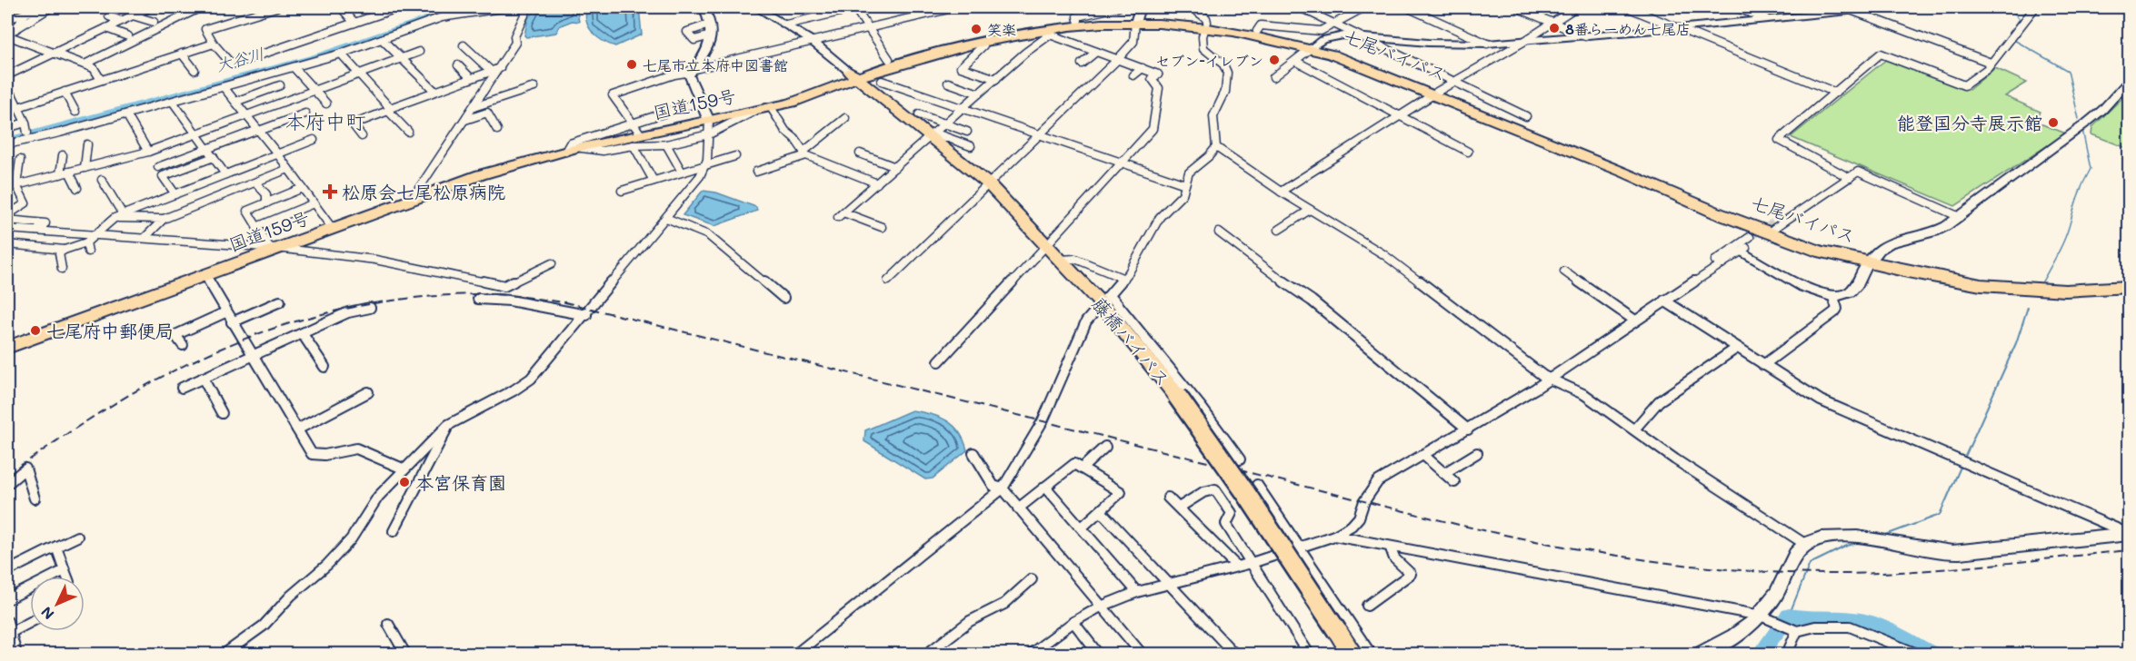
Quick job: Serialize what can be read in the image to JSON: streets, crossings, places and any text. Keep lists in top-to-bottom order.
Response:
{
  "streets": {
    "highway": ["七尾バイパス", "国道159号", "藤橋バイパス"]
  },
  "crossings": [
    ["七尾バイパス", "国道159号"],
    ["七尾バイパス", "藤橋バイパス"],
    ["国道159号", "藤橋バイパス"]
  ],
  "districts": ["本府中町"],
  "water": ["大谷川"],
  "places": {
    "other": [
      "8番らーめん七尾店",
      "笑楽",
      "セブン-イレブン",
      "七尾市立本府中図書館",
      "能登国分寺展示館",
      "七尾府中郵便局",
      "本宮保育園"
    ],
    "health": ["松原会七尾松原病院"]
  },
  "north": "bottom left"
}
